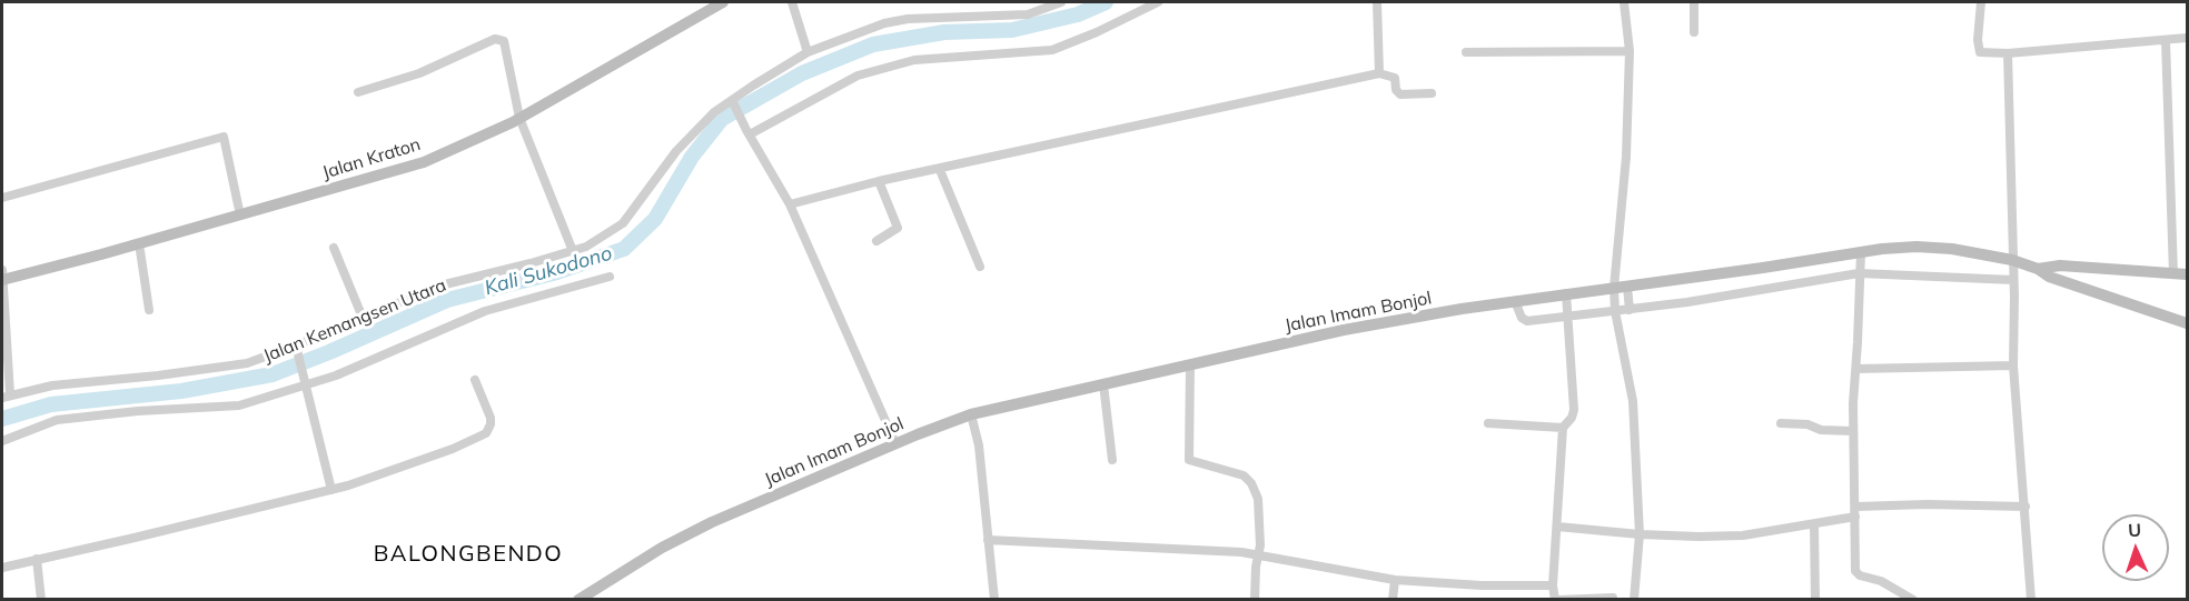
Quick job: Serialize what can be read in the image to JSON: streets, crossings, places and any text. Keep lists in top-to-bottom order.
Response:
{
  "streets": {
    "main road": ["Jalan Kraton", "Jalan Imam Bonjol"],
    "street": ["Jalan Kemangsen Utara"]
  },
  "districts": ["BALONGBENDO"],
  "water": ["Kali Sukodono"],
  "north": "top"
}
